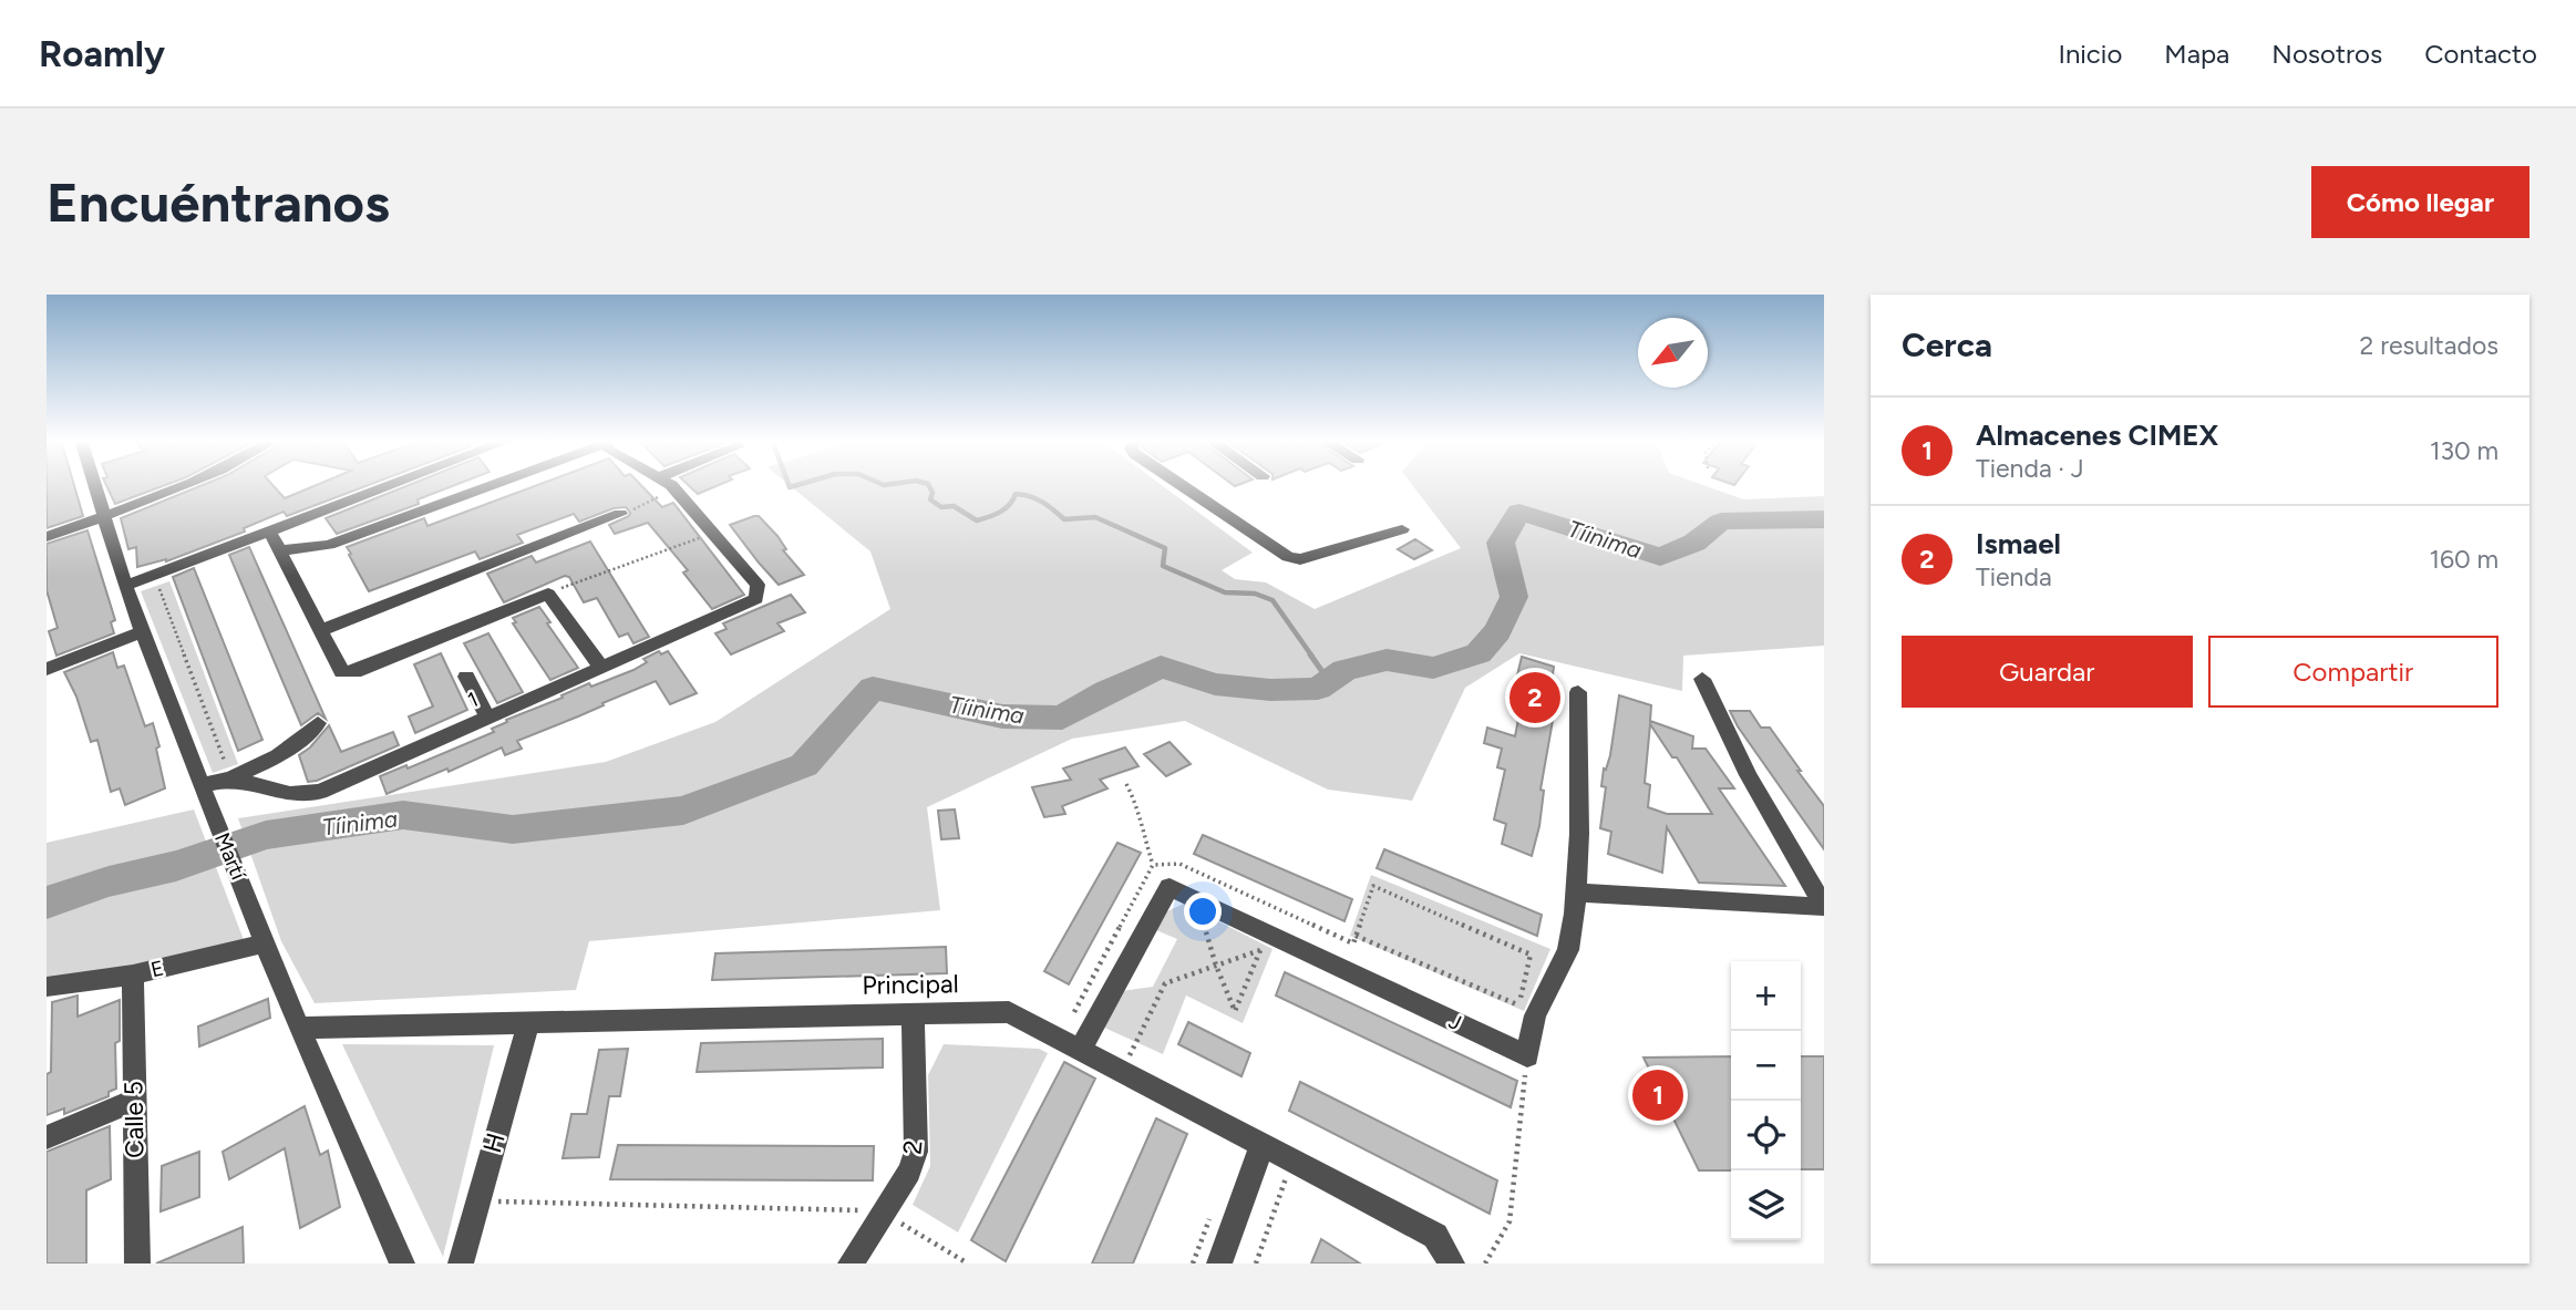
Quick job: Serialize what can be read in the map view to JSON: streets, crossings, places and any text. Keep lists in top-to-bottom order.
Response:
{
  "streets": {
    "street": [
      "1",
      "Martí",
      "E",
      "Principal",
      "J",
      "Calle 5",
      "H",
      "2"
    ]
  },
  "crossings": [
    ["1", "Martí"],
    ["Martí", "E"],
    ["Martí", "Principal"],
    ["E", "Calle 5"],
    ["Principal", "J"],
    ["Principal", "H"],
    ["Principal", "2"]
  ],
  "water": ["Tíinima"],
  "north": "bottom left",
  "page": {
    "header": "Roamly",
    "nav": [
      "Inicio",
      "Mapa",
      "Nosotros",
      "Contacto"
    ],
    "buttons": [
      "Cómo llegar",
      ["Guardar", "Compartir"]
    ],
    "title": "Encuéntranos",
    "heading": ["Cerca", "2 resultados"],
    "list": [
      {
        "mark": "1",
        "name": "Almacenes CIMEX",
        "note": "Tienda · J",
        "value": "130 m"
      },
      {
        "mark": "2",
        "name": "Ismael",
        "note": "Tienda",
        "value": "160 m"
      }
    ],
    "pins": ["2", "1"],
    "map_buttons": ["+", "−"]
  }
}
